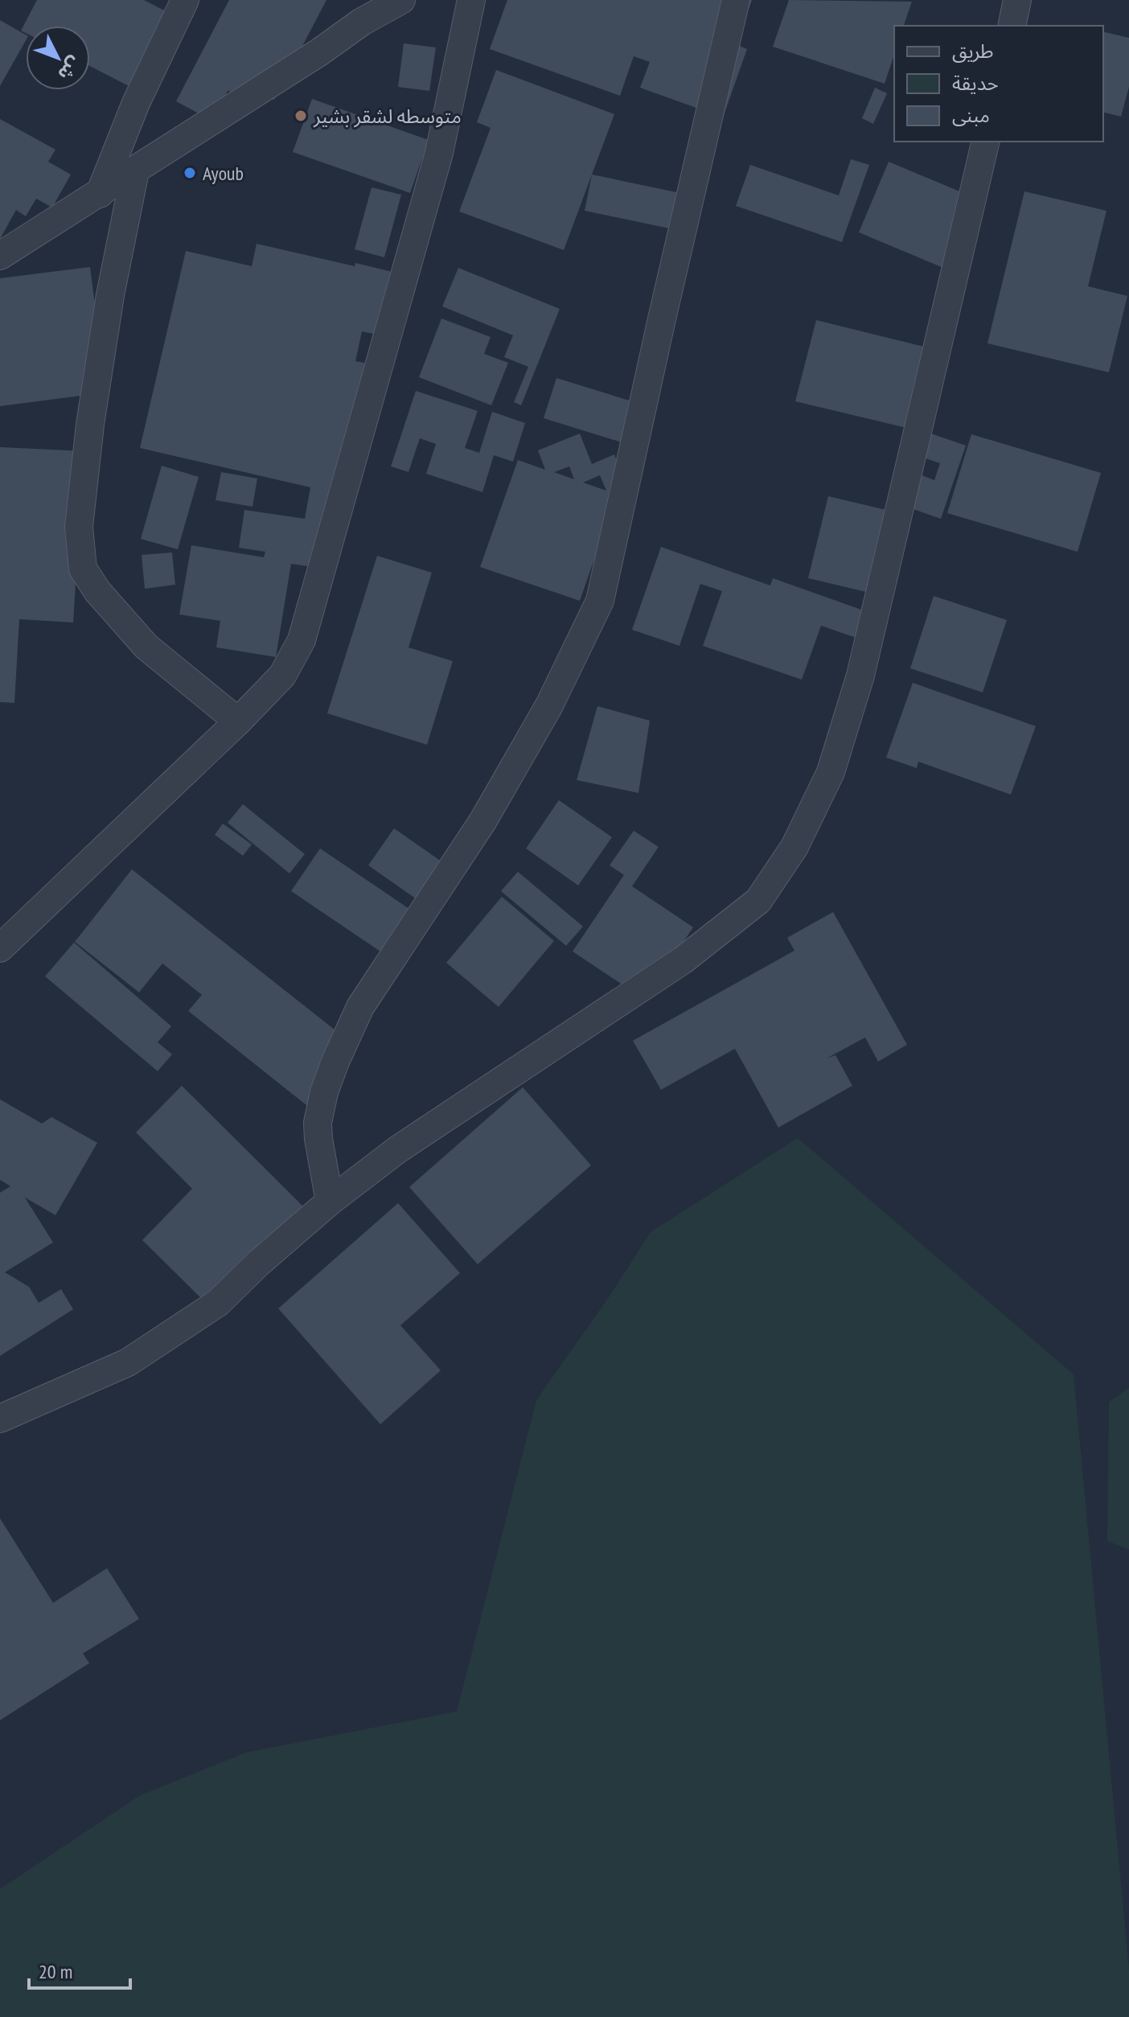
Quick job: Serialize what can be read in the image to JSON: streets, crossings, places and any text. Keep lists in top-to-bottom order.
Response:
{
  "places": ["متوسطه لشقر بشير", "Ayoub"],
  "legend": ["طريق", "حديقة", "مبنى"],
  "scale_bar": "20 m",
  "north": "bottom right"
}
